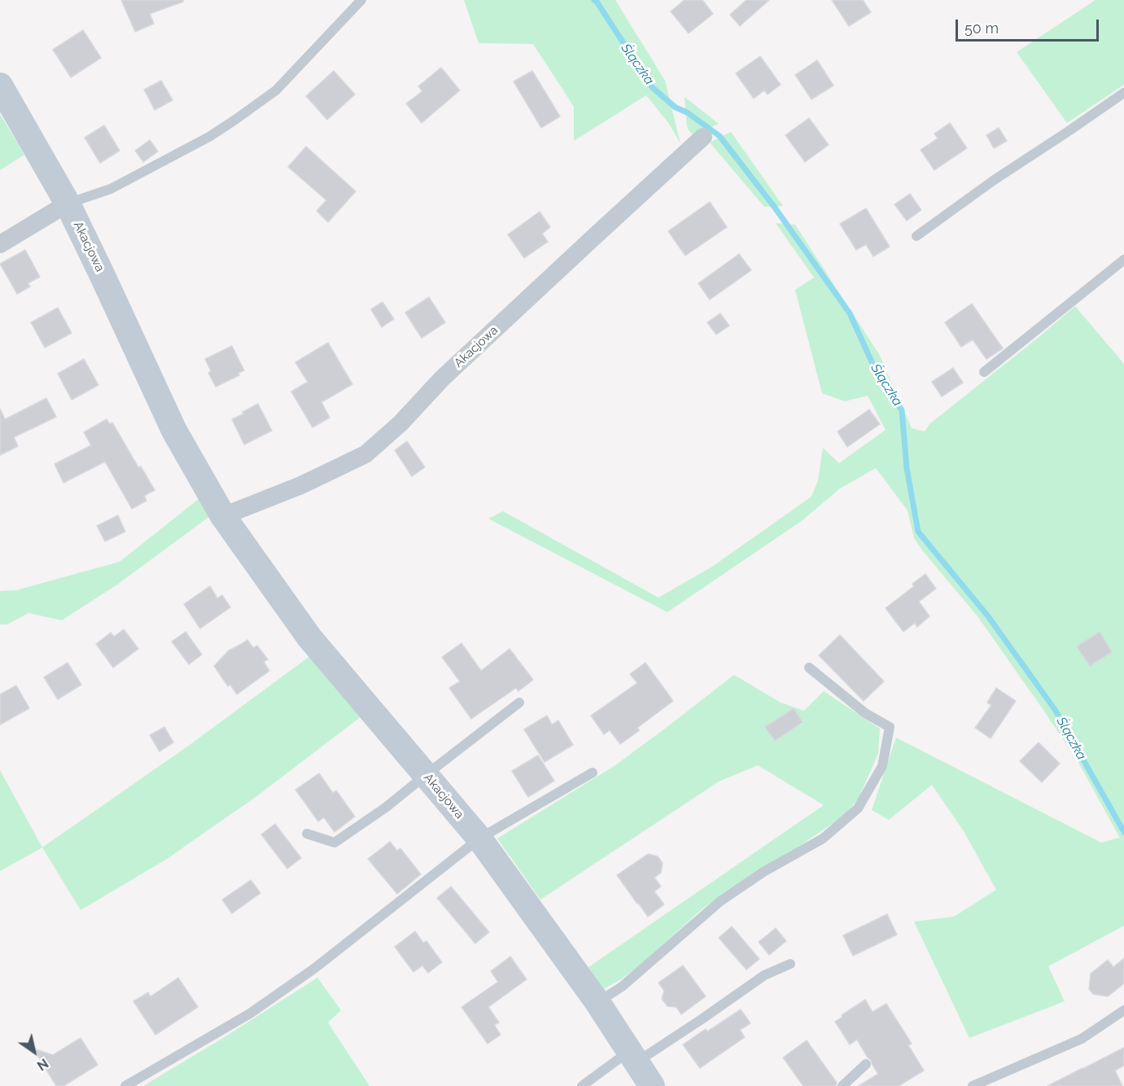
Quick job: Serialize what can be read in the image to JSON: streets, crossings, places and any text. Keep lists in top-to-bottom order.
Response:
{
  "streets": {
    "street": ["Akacjowa"]
  },
  "water": ["Ślączka"],
  "scale_bar": "50 m",
  "north": "bottom right"
}
